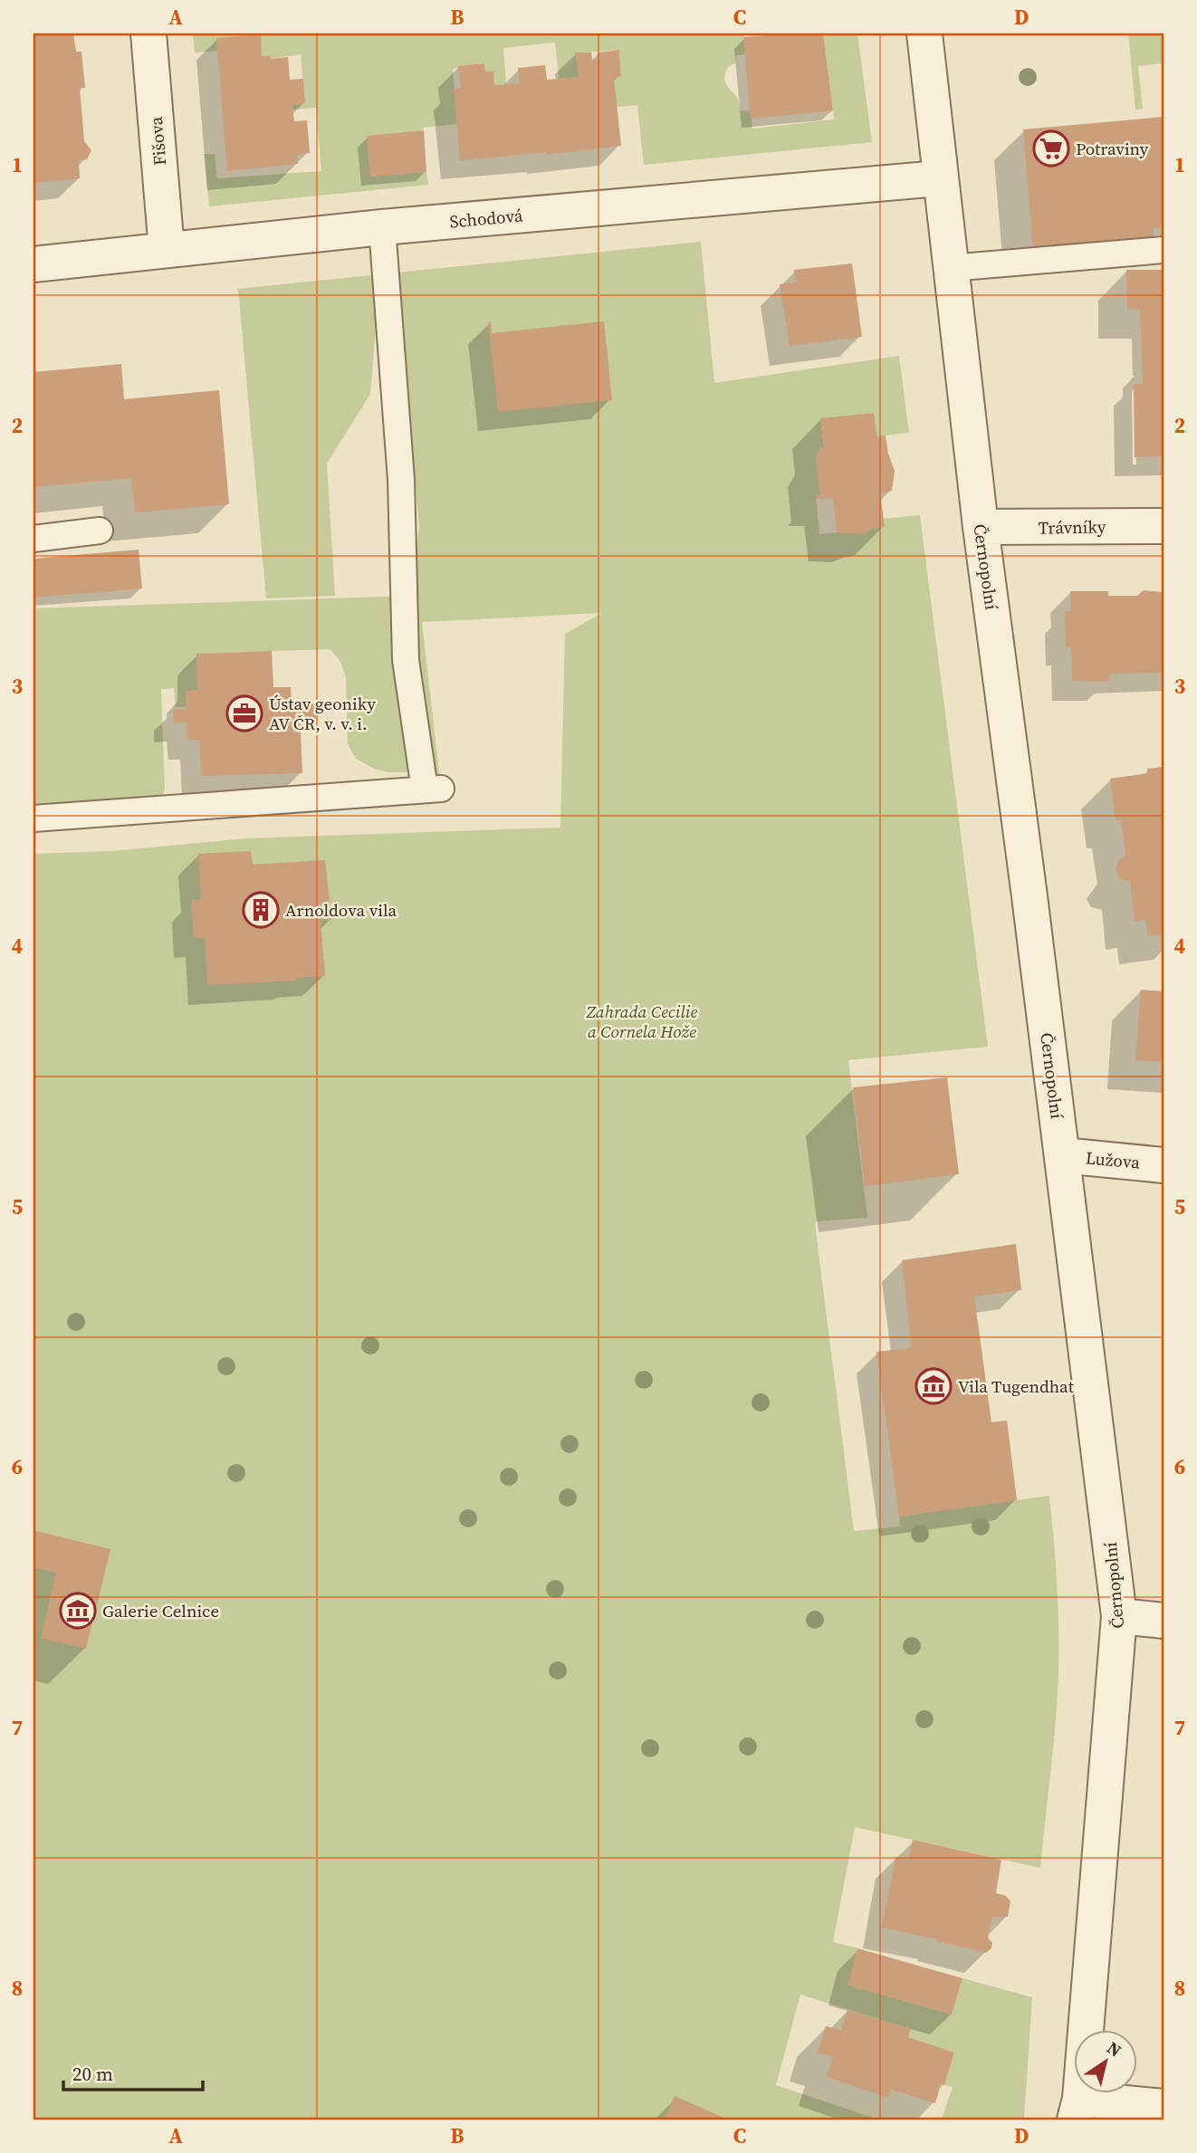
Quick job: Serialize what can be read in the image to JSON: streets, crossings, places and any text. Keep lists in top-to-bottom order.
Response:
{
  "streets": {
    "street": [
      "Fišova",
      "Schodová",
      "Trávníky",
      "Černopolní",
      "Lužova"
    ]
  },
  "crossings": [
    ["Fišova", "Schodová"],
    ["Schodová", "Černopolní"],
    ["Trávníky", "Černopolní"],
    ["Černopolní", "Lužova"]
  ],
  "parks": ["Zahrada Cecilie a Cornela Hože"],
  "places": {
    "supermarket": ["Potraviny"],
    "office": ["Ústav geoniky AV ČR, v. v. i."],
    "building": ["Arnoldova vila"],
    "museum": ["Vila Tugendhat", "Galerie Celnice"]
  },
  "scale_bar": "20 m",
  "north": "top right",
  "grid": {
    "columns": [
      "A",
      "B",
      "C",
      "D"
    ],
    "rows": [
      "1",
      "2",
      "3",
      "4",
      "5",
      "6",
      "7",
      "8"
    ]
  }
}
